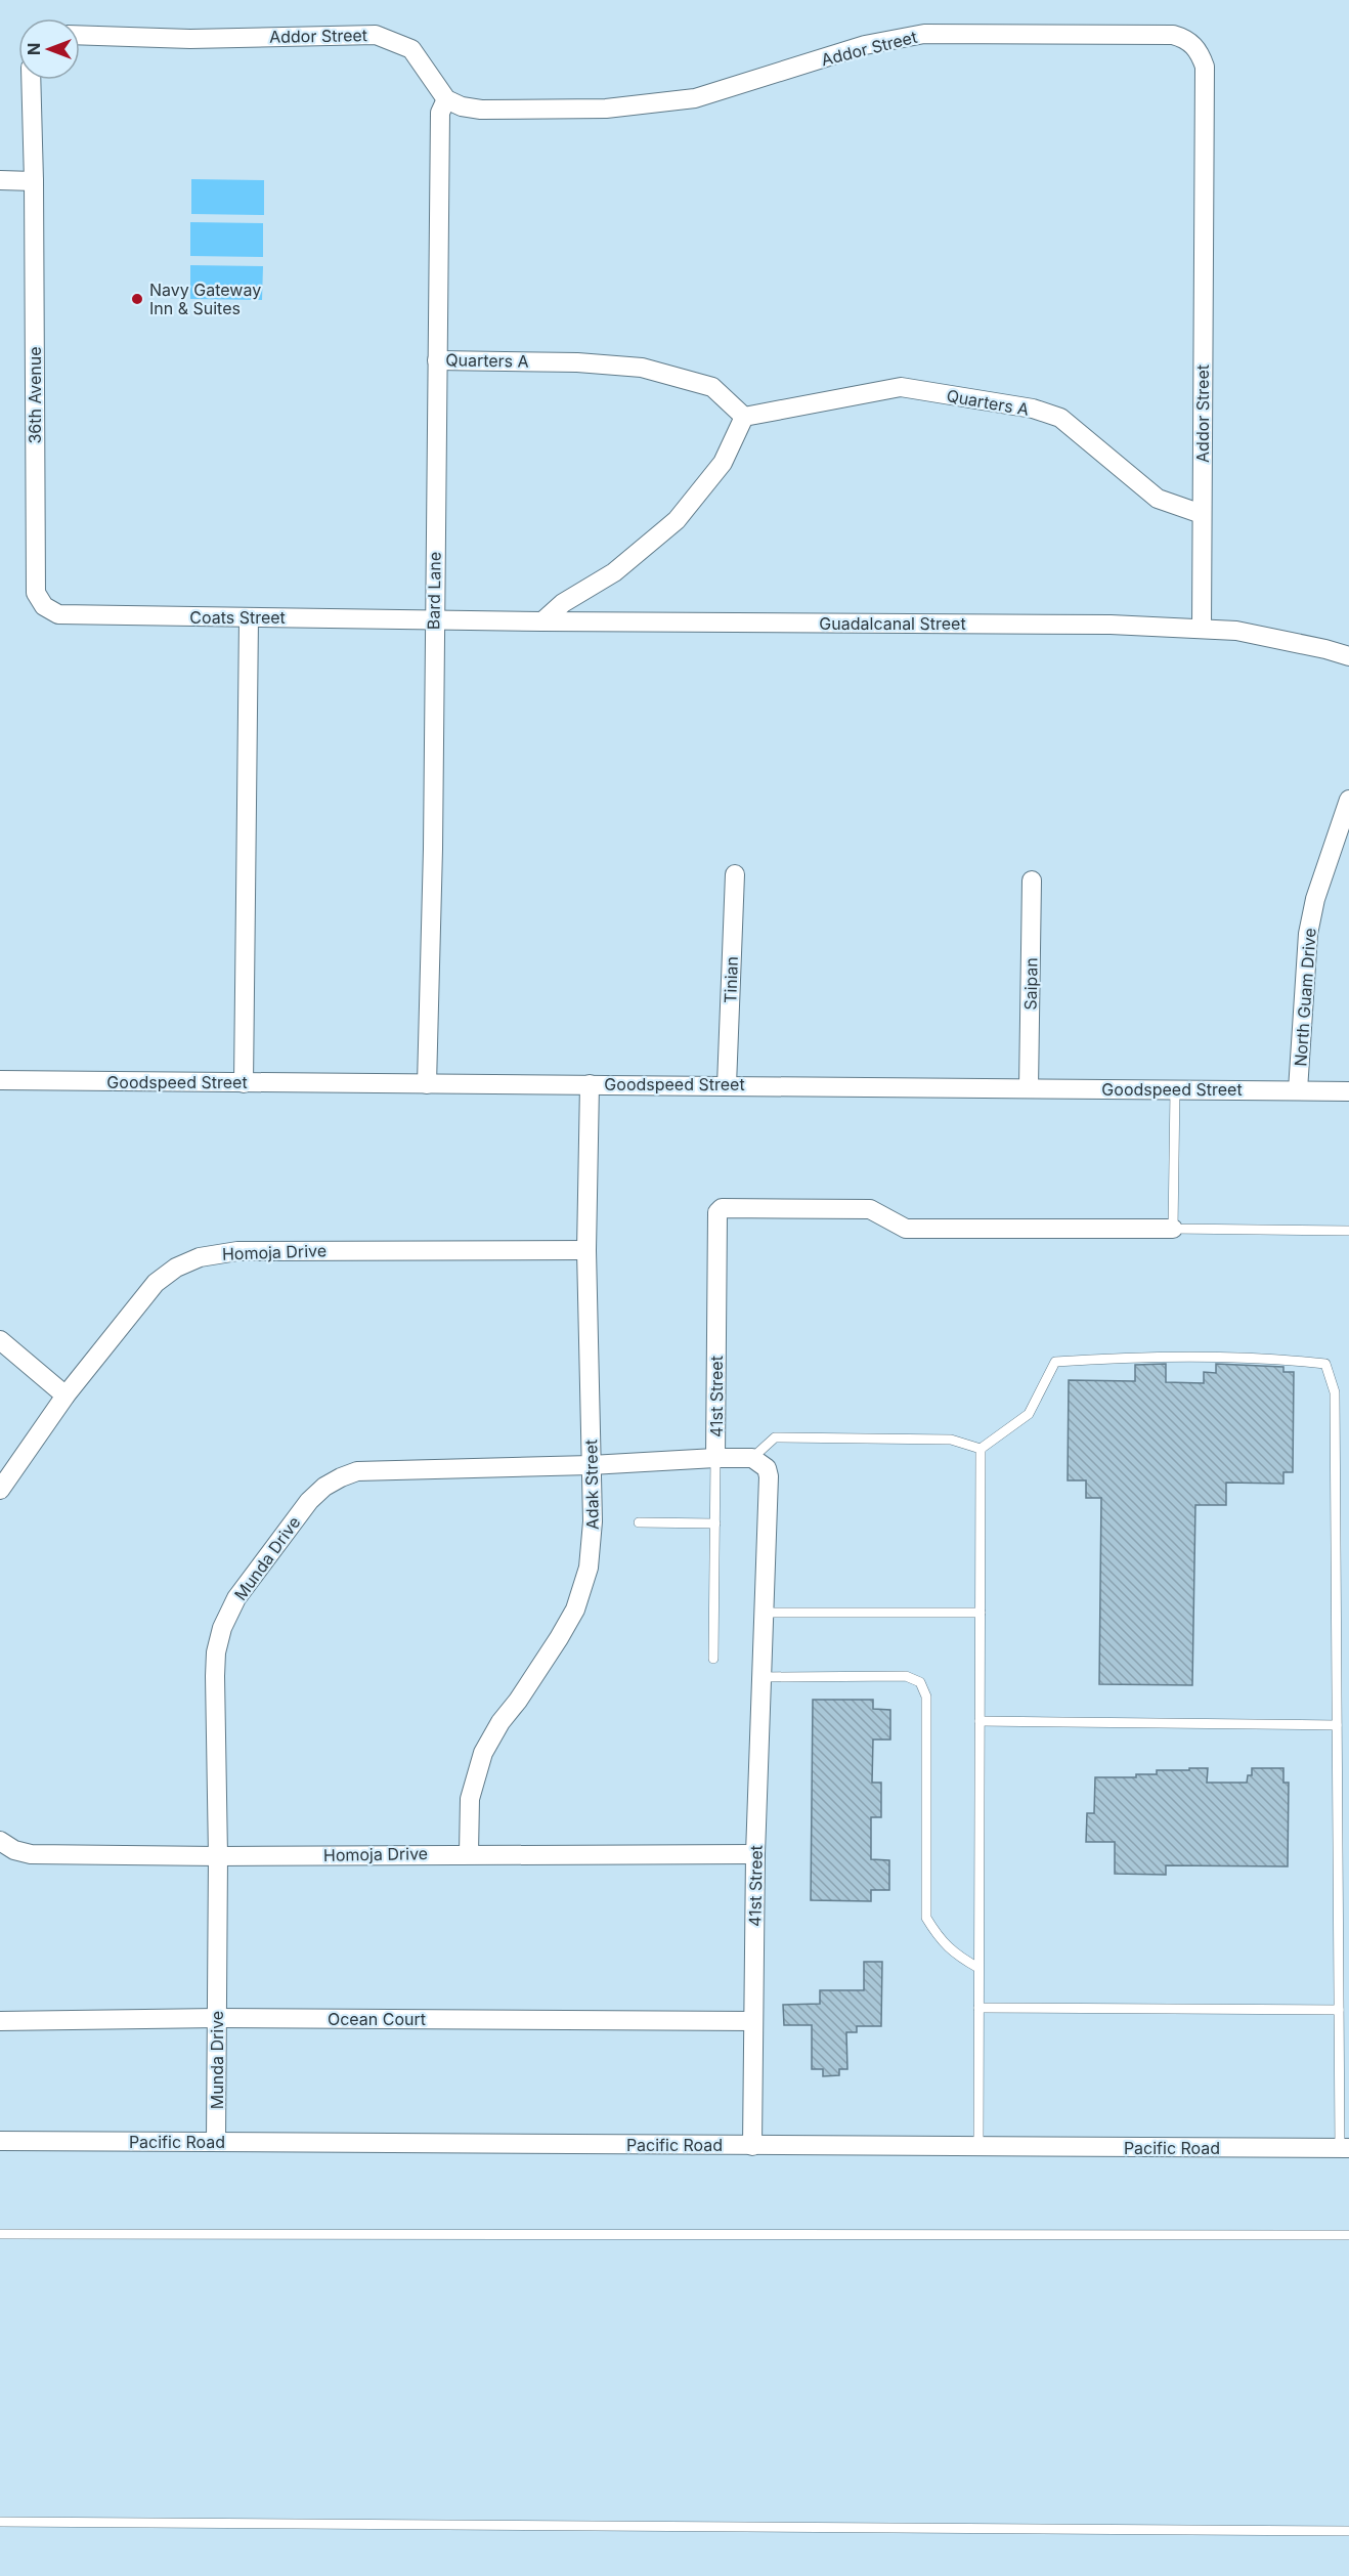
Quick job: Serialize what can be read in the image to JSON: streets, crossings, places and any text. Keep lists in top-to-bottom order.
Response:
{
  "streets": {
    "street": [
      "Addor Street",
      "Quarters A",
      "36th Avenue",
      "Bard Lane",
      "Coats Street",
      "Guadalcanal Street",
      "Tinian",
      "Saipan",
      "North Guam Drive",
      "Goodspeed Street",
      "Homoja Drive",
      "41st Street",
      "Adak Street",
      "Munda Drive",
      "Ocean Court",
      "Pacific Road"
    ]
  },
  "crossings": [
    ["Addor Street", "Quarters A"],
    ["Addor Street", "Bard Lane"],
    ["Addor Street", "Guadalcanal Street"],
    ["Quarters A", "Bard Lane"],
    ["36th Avenue", "Coats Street"],
    ["Bard Lane", "Coats Street"],
    ["Bard Lane", "Guadalcanal Street"],
    ["Bard Lane", "Goodspeed Street"],
    ["Coats Street", "Guadalcanal Street"],
    ["Tinian", "Goodspeed Street"],
    ["Saipan", "Goodspeed Street"],
    ["North Guam Drive", "Goodspeed Street"],
    ["Goodspeed Street", "Adak Street"],
    ["Homoja Drive", "41st Street"],
    ["Homoja Drive", "Adak Street"],
    ["Homoja Drive", "Munda Drive"],
    ["41st Street", "Munda Drive"],
    ["41st Street", "Ocean Court"],
    ["41st Street", "Pacific Road"],
    ["Adak Street", "Munda Drive"],
    ["Munda Drive", "Ocean Court"],
    ["Munda Drive", "Pacific Road"]
  ],
  "places": ["Navy Gateway Inn & Suites"],
  "north": "left"
}
